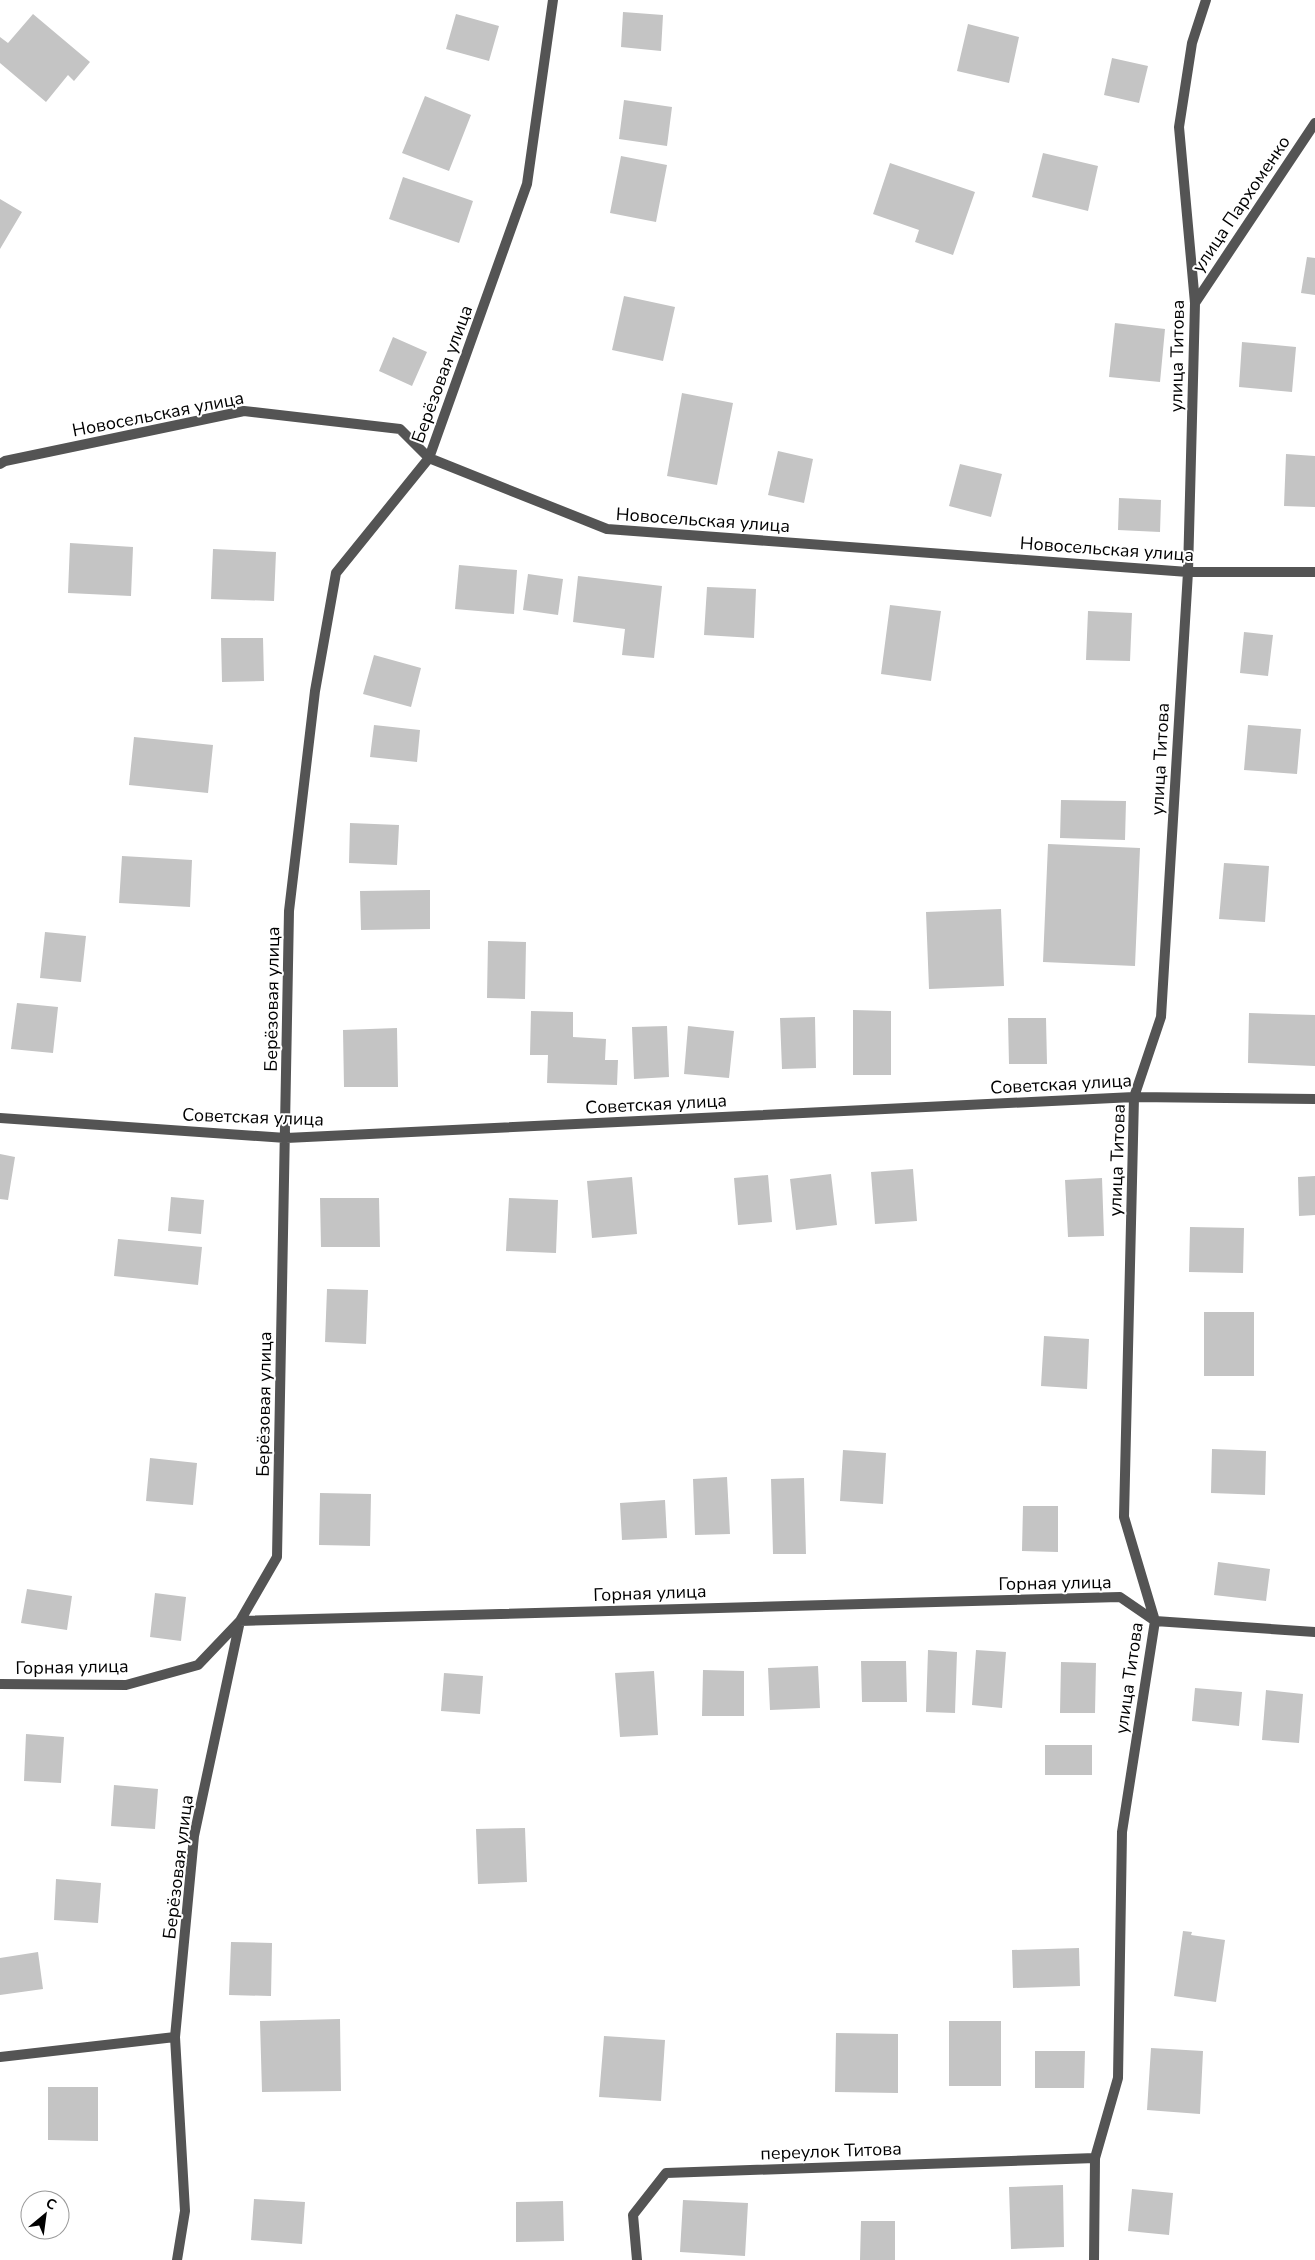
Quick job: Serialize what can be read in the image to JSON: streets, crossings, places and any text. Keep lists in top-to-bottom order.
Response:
{
  "streets": {
    "street": [
      "улица Пархоменко",
      "улица Титова",
      "Берёзовая улица",
      "Новосельская улица",
      "Советская улица",
      "Горная улица",
      "переулок Титова"
    ]
  },
  "crossings": [
    ["улица Пархоменко", "улица Титова"],
    ["улица Титова", "Новосельская улица"],
    ["улица Титова", "Советская улица"],
    ["улица Титова", "Горная улица"],
    ["улица Титова", "переулок Титова"],
    ["Берёзовая улица", "Новосельская улица"],
    ["Берёзовая улица", "Советская улица"],
    ["Берёзовая улица", "Горная улица"]
  ],
  "north": "top right"
}
